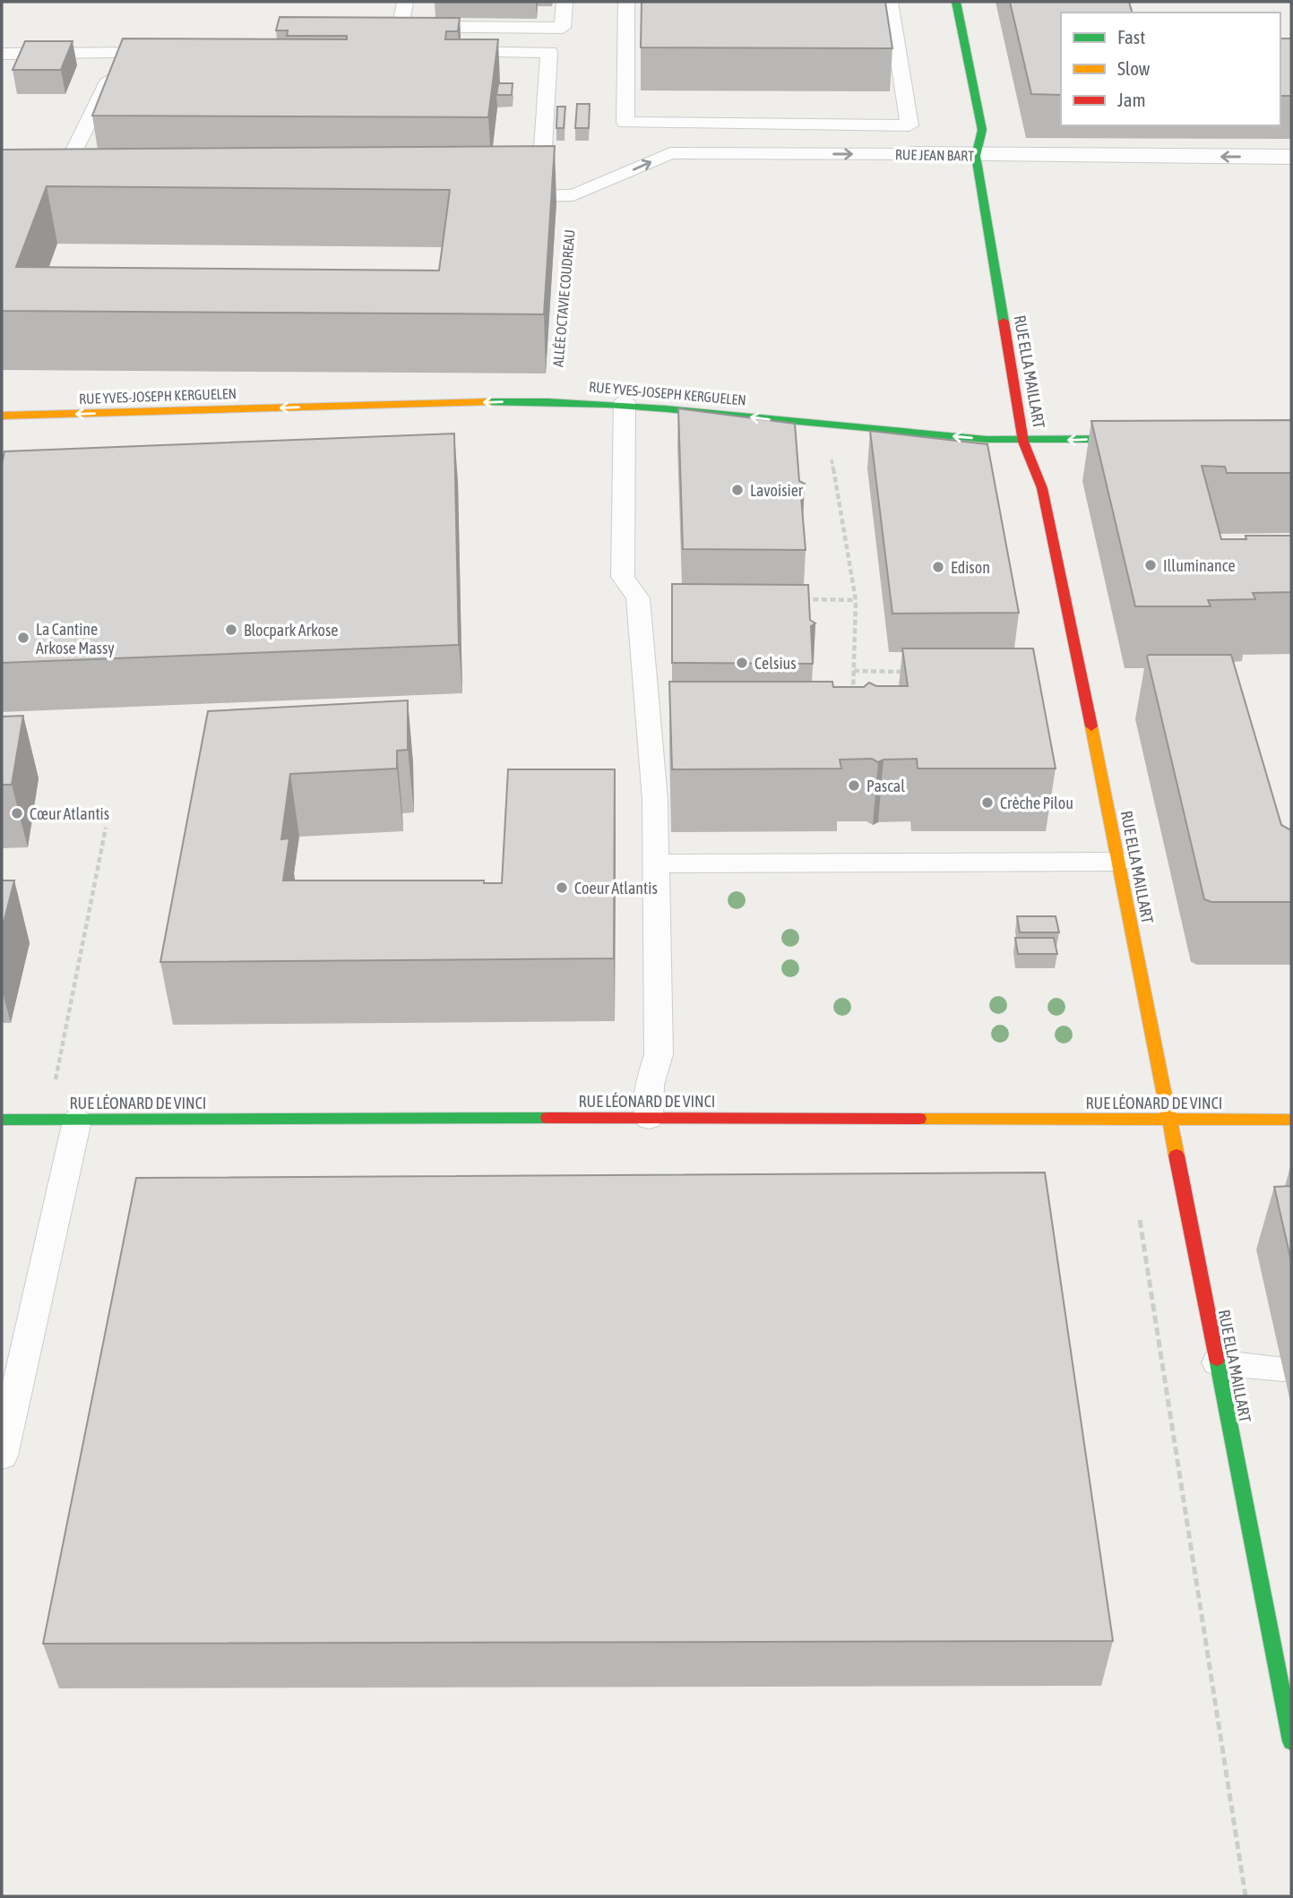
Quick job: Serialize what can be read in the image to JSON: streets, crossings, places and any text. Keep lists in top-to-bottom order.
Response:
{
  "streets": {
    "street": [
      "RUE JEAN BART",
      "RUE ELLA MAILLART",
      "RUE YVES-JOSEPH KERGUELEN",
      "RUE LÉONARD DE VINCI"
    ],
    "path": ["ALLÉE OCTAVIE COUDREAU"]
  },
  "crossings": [
    ["RUE JEAN BART", "ALLÉE OCTAVIE COUDREAU"],
    ["RUE JEAN BART", "RUE ELLA MAILLART"],
    ["ALLÉE OCTAVIE COUDREAU", "RUE YVES-JOSEPH KERGUELEN"],
    ["RUE ELLA MAILLART", "RUE YVES-JOSEPH KERGUELEN"],
    ["RUE ELLA MAILLART", "RUE LÉONARD DE VINCI"]
  ],
  "one_way": ["RUE YVES-JOSEPH KERGUELEN"],
  "places": [
    "Lavoisier",
    "Illuminance",
    "Edison",
    "Blocpark Arkose",
    "La Cantine Arkose Massy",
    "Celsius",
    "Pascal",
    "Crèche Pilou",
    "Cœur Atlantis",
    "Coeur Atlantis"
  ],
  "legend": ["Fast", "Slow", "Jam"]
}
